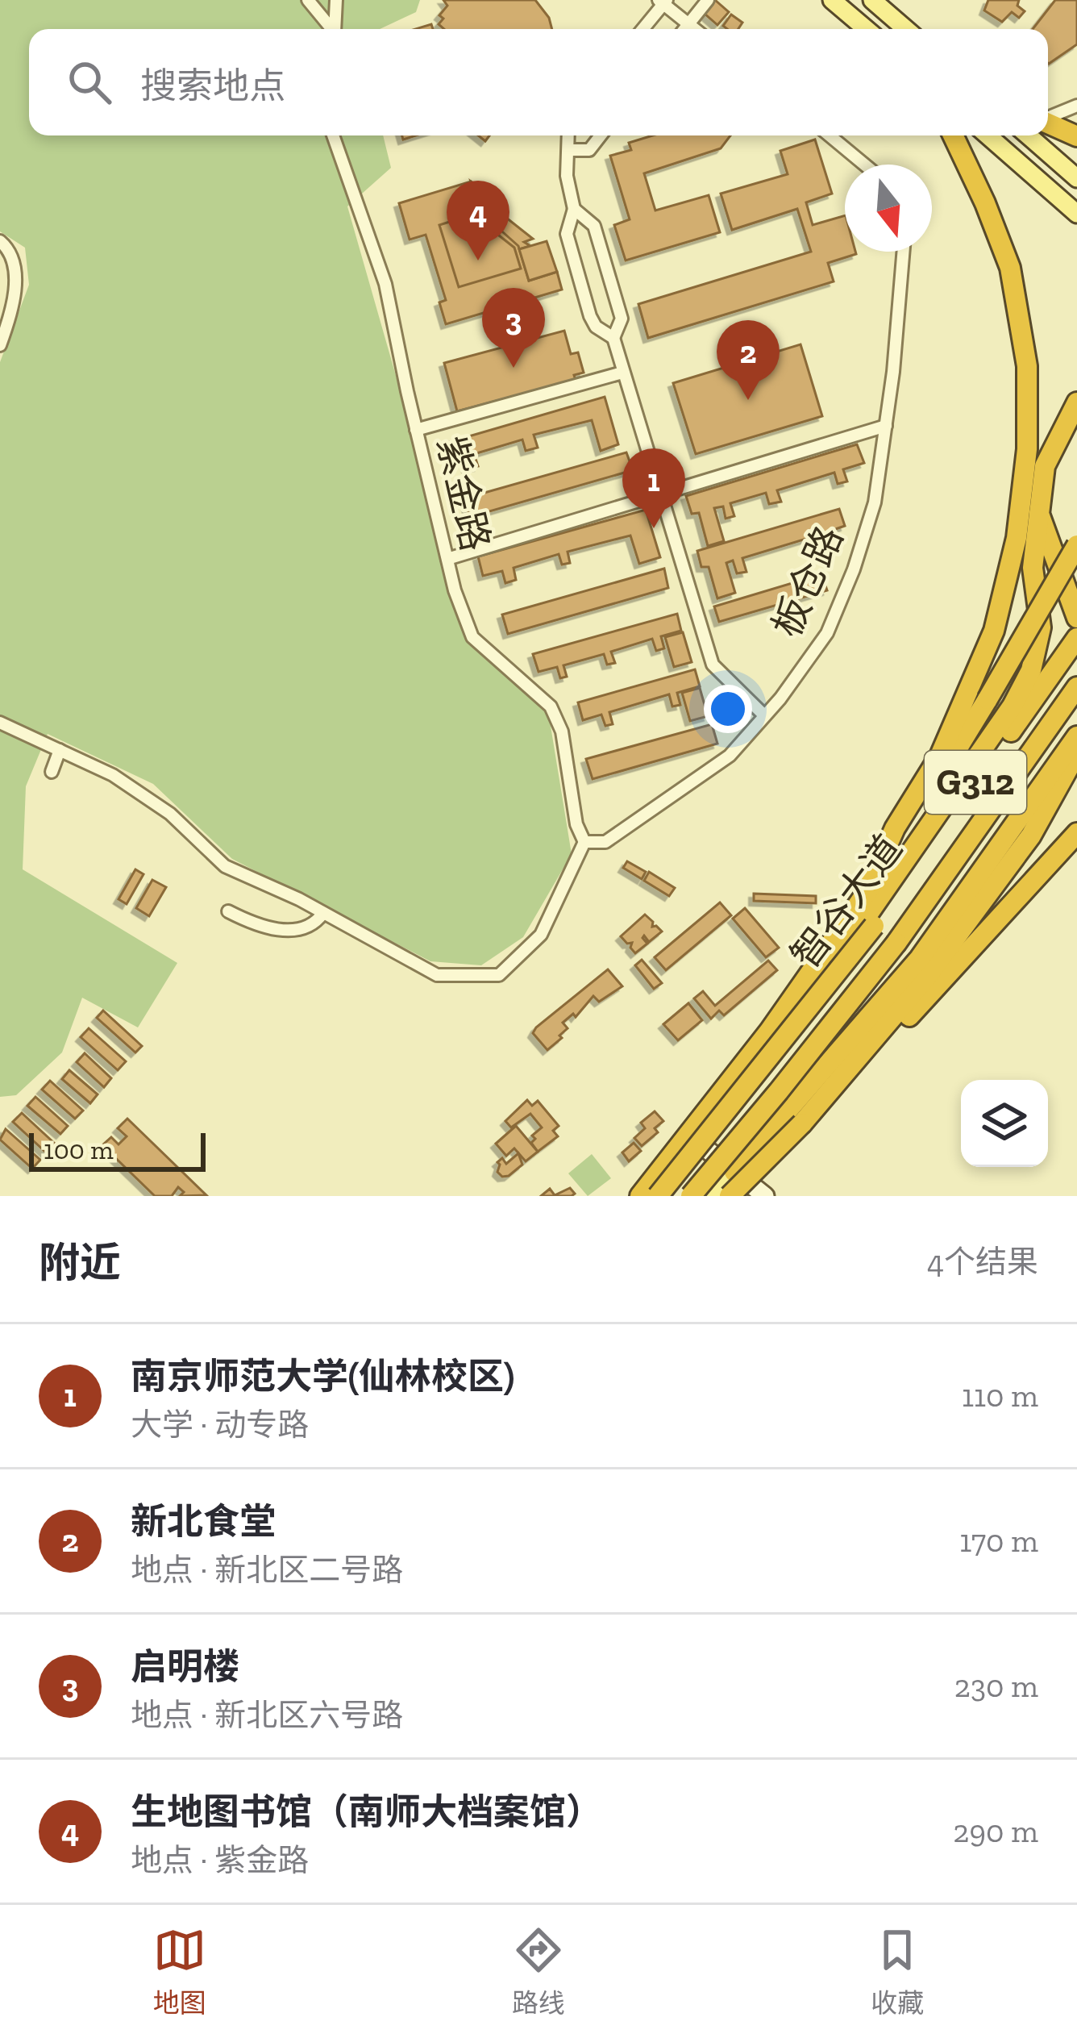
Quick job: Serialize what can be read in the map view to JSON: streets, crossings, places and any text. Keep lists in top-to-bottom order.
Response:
{
  "streets": {
    "highway": ["G312", "智谷大道"],
    "street": ["紫金路", "板仓路"]
  },
  "crossings": [
    ["紫金路", "板仓路"]
  ],
  "scale_bar": "100 m",
  "north": "bottom",
  "page": {
    "search": "搜索地点",
    "pins": [
      "4",
      "3",
      "2",
      "1"
    ],
    "scale": "100 m",
    "heading": ["附近", "4个结果"],
    "list": [
      {
        "mark": "1",
        "name": "南京师范大学(仙林校区)",
        "note": "大学 · 动专路",
        "value": "110 m"
      },
      {
        "mark": "2",
        "name": "新北食堂",
        "note": "地点 · 新北区二号路",
        "value": "170 m"
      },
      {
        "mark": "3",
        "name": "启明楼",
        "note": "地点 · 新北区六号路",
        "value": "230 m"
      },
      {
        "mark": "4",
        "name": "生地图书馆（南师大档案馆）",
        "note": "地点 · 紫金路",
        "value": "290 m"
      }
    ],
    "nav": ["地图", "路线", "收藏"]
  }
}
